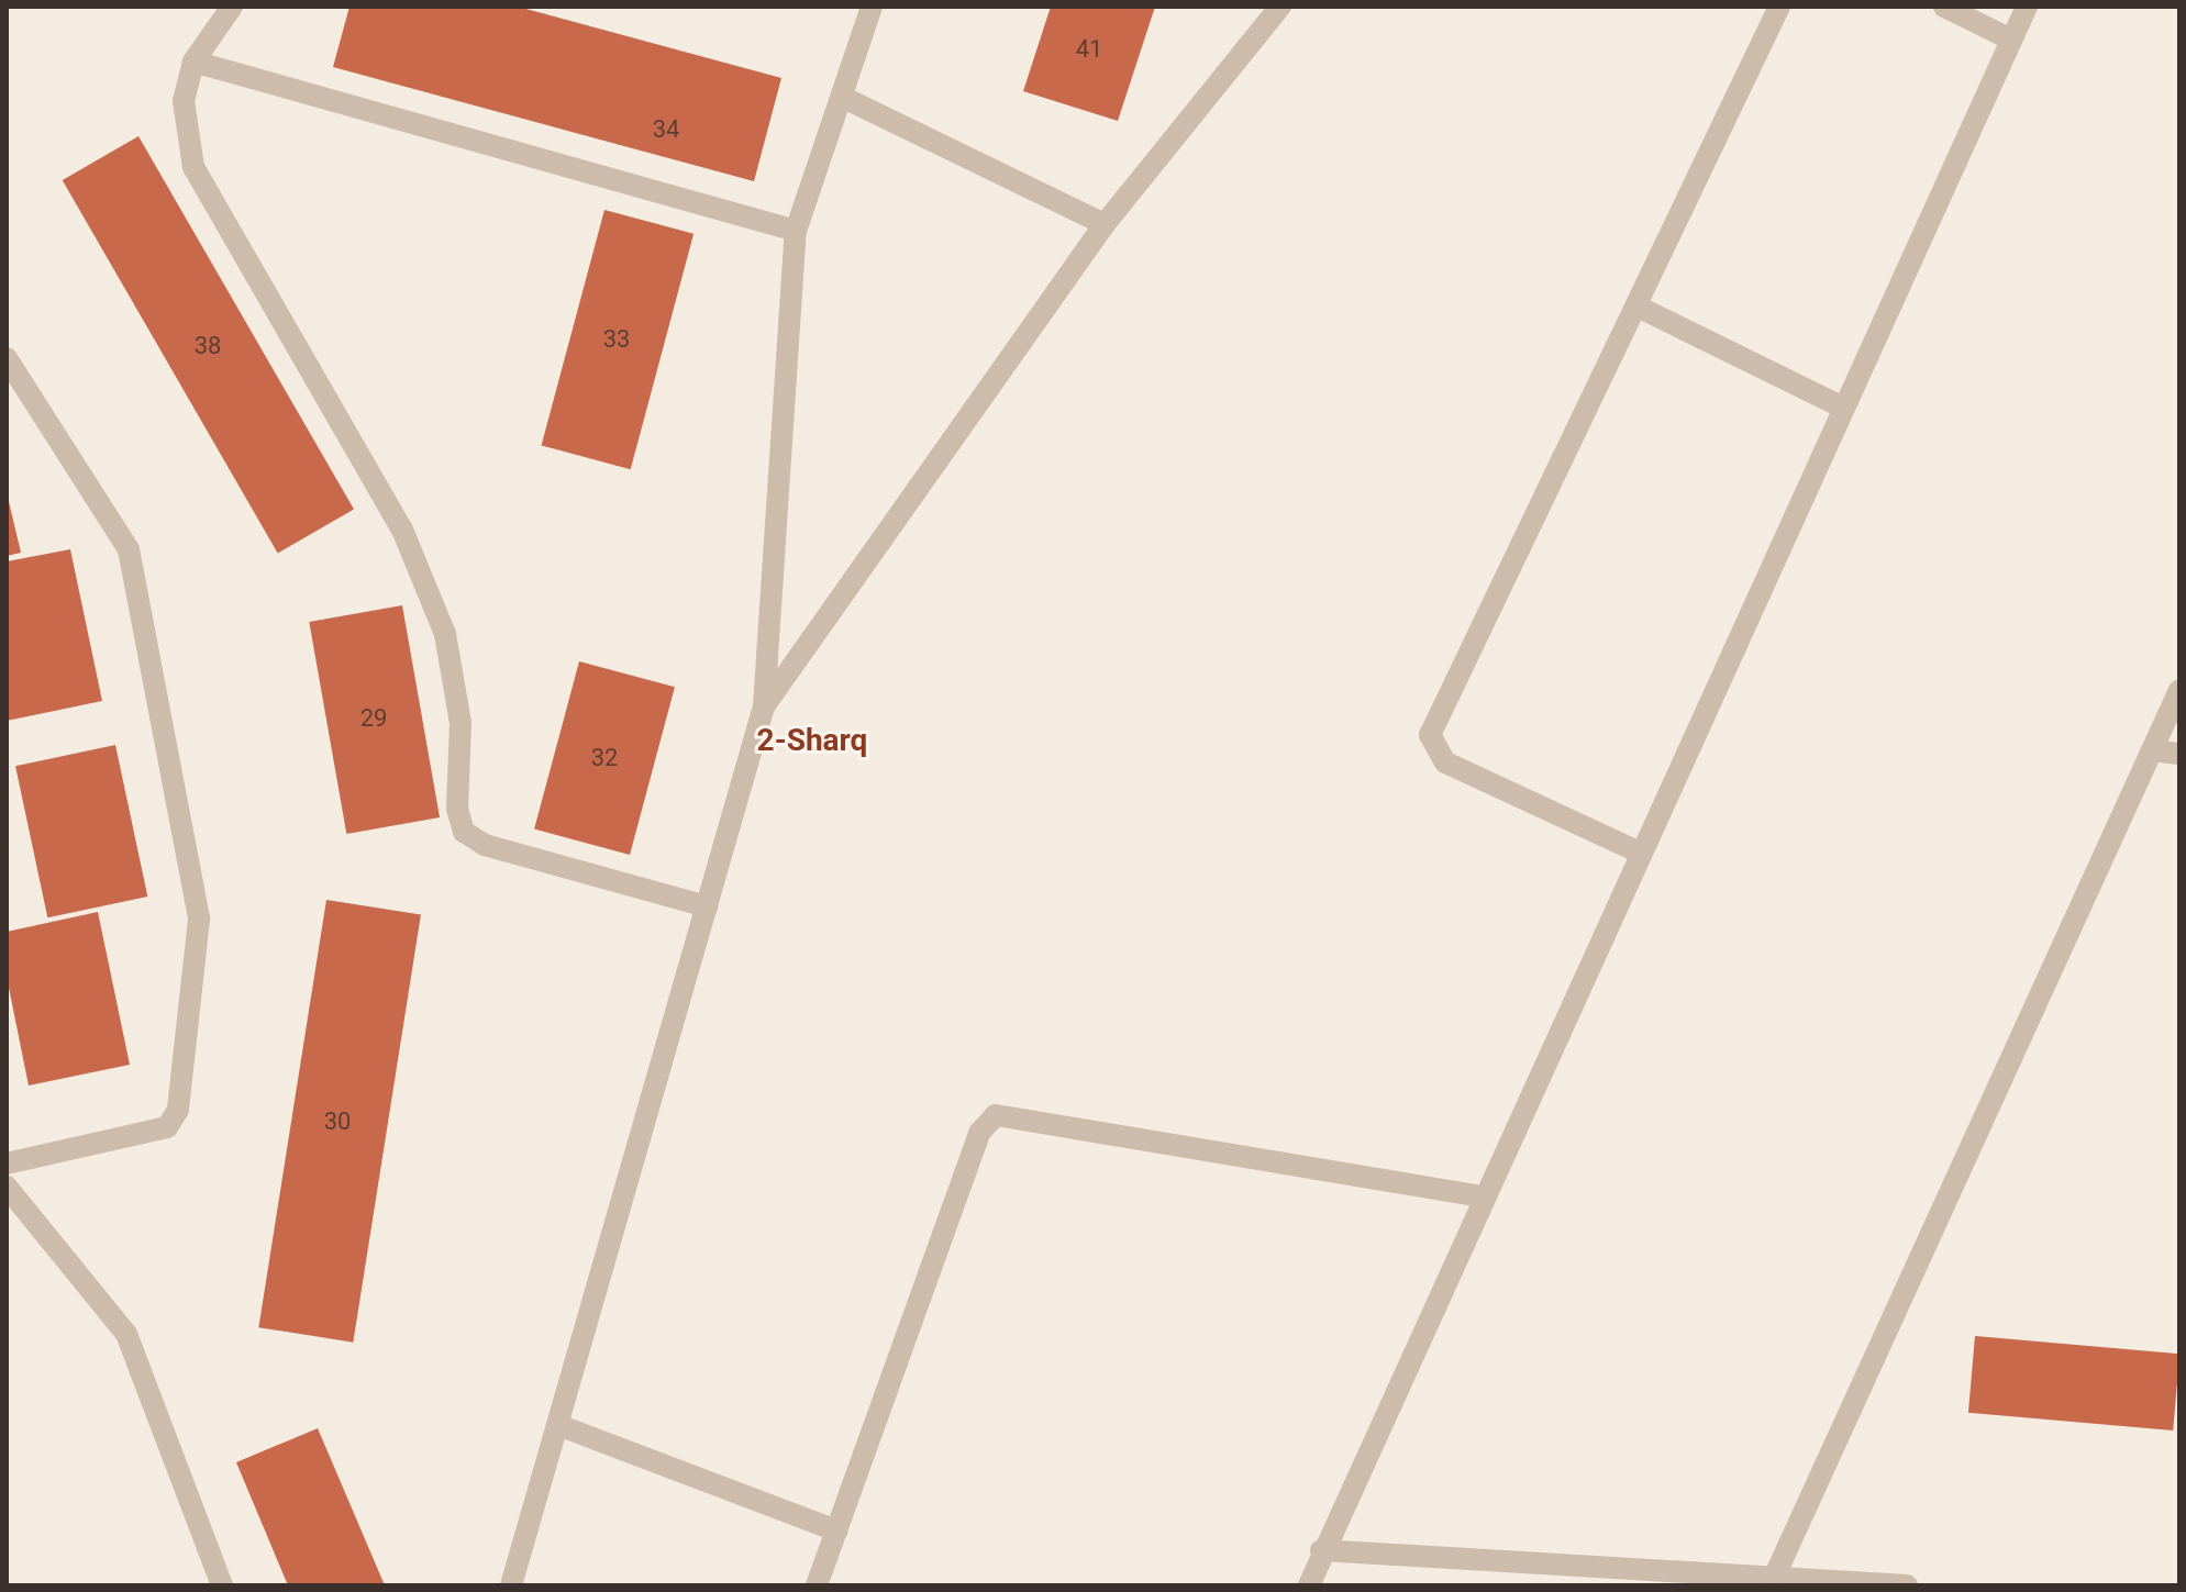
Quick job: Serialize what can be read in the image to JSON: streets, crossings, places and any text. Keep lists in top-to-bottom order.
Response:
{
  "districts": ["2-Sharq"],
  "house_numbers": [
    "41",
    "34",
    "33",
    "38",
    "29",
    "32",
    "30"
  ]
}
